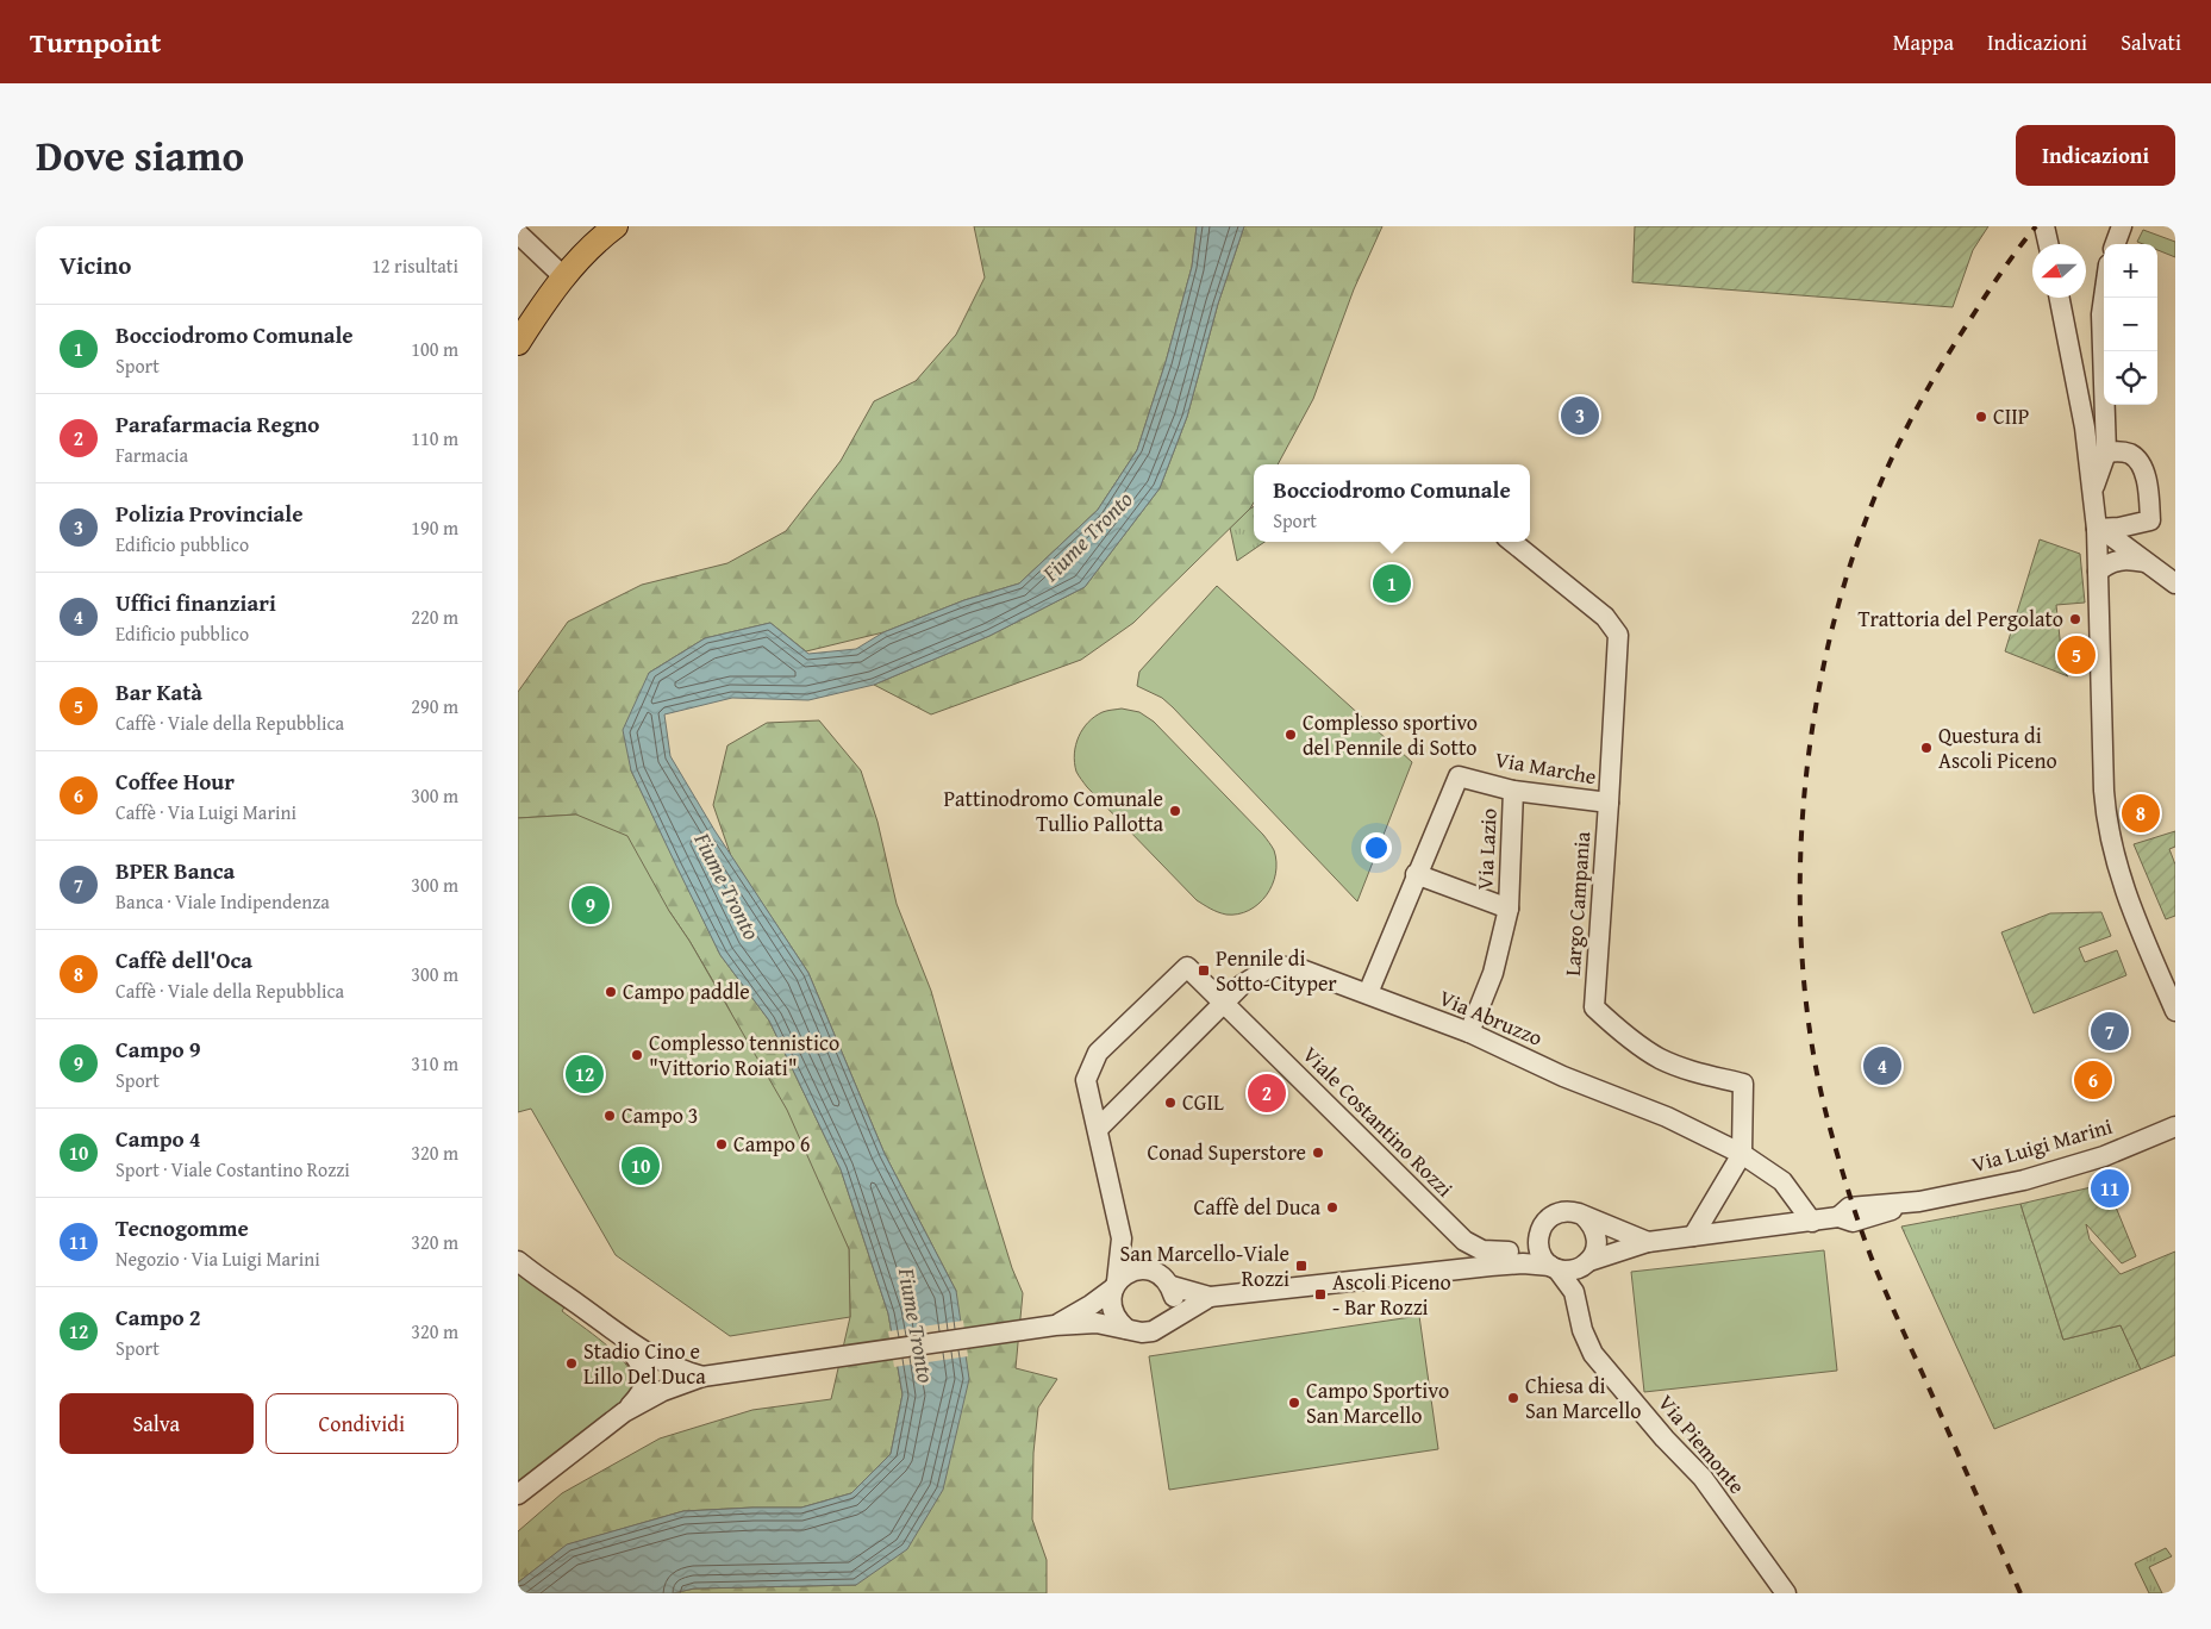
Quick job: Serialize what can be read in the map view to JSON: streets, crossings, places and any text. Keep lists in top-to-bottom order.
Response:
{
  "streets": {
    "street": [
      "Via Marche",
      "Via Lazio",
      "Largo Campania",
      "Via Abruzzo",
      "Viale Costantino Rozzi",
      "Via Luigi Marini",
      "Via Piemonte"
    ]
  },
  "crossings": [
    ["Via Marche", "Via Lazio"],
    ["Via Marche", "Largo Campania"],
    ["Via Marche", "Via Abruzzo"],
    ["Via Lazio", "Via Abruzzo"],
    ["Largo Campania", "Via Abruzzo"],
    ["Via Abruzzo", "Viale Costantino Rozzi"],
    ["Via Abruzzo", "Via Luigi Marini"]
  ],
  "water": ["Fiume Tronto"],
  "places": {
    "other": [
      "CIIP",
      "Trattoria del Pergolato",
      "Complesso sportivo del Pennile di Sotto",
      "Questura di Ascoli Piceno",
      "Pattinodromo Comunale Tullio Pallotta",
      "Campo paddle",
      "Complesso tennistico \"Vittorio Roiati\"",
      "CGIL",
      "Campo 3",
      "Campo 6",
      "Conad Superstore",
      "Caffè del Duca",
      "Stadio Cino e Lillo Del Duca",
      "Chiesa di San Marcello",
      "Campo Sportivo San Marcello"
    ],
    "transit": ["Pennile di Sotto-Cityper", "San Marcello-Viale Rozzi", "Ascoli Piceno - Bar Rozzi"]
  },
  "north": "left",
  "page": {
    "header": "Turnpoint",
    "nav": ["Mappa", "Indicazioni", "Salvati"],
    "title": "Dove siamo",
    "buttons": [
      "Indicazioni",
      ["Salva", "Condividi"]
    ],
    "heading": ["Vicino", "12 risultati"],
    "map_buttons": ["+", "−"],
    "list": [
      {
        "mark": "1",
        "name": "Bocciodromo Comunale",
        "note": "Sport",
        "value": "100 m"
      },
      {
        "mark": "2",
        "name": "Parafarmacia Regno",
        "note": "Farmacia",
        "value": "110 m"
      },
      {
        "mark": "3",
        "name": "Polizia Provinciale",
        "note": "Edificio pubblico",
        "value": "190 m"
      },
      {
        "mark": "4",
        "name": "Uffici finanziari",
        "note": "Edificio pubblico",
        "value": "220 m"
      },
      {
        "mark": "5",
        "name": "Bar Katà",
        "note": "Caffè · Viale della Repubblica",
        "value": "290 m"
      },
      {
        "mark": "6",
        "name": "Coffee Hour",
        "note": "Caffè · Via Luigi Marini",
        "value": "300 m"
      },
      {
        "mark": "7",
        "name": "BPER Banca",
        "note": "Banca · Viale Indipendenza",
        "value": "300 m"
      },
      {
        "mark": "8",
        "name": "Caffè dell'Oca",
        "note": "Caffè · Viale della Repubblica",
        "value": "300 m"
      },
      {
        "mark": "9",
        "name": "Campo 9",
        "note": "Sport",
        "value": "310 m"
      },
      {
        "mark": "10",
        "name": "Campo 4",
        "note": "Sport · Viale Costantino Rozzi",
        "value": "320 m"
      },
      {
        "mark": "11",
        "name": "Tecnogomme",
        "note": "Negozio · Via Luigi Marini",
        "value": "320 m"
      },
      {
        "mark": "12",
        "name": "Campo 2",
        "note": "Sport",
        "value": "320 m"
      }
    ],
    "pins": [
      "3",
      "1",
      "5",
      "8",
      "9",
      "7",
      "4",
      "12",
      "6",
      "2",
      "10",
      "11"
    ],
    "popup": ["Bocciodromo Comunale", "Sport"]
  }
}
